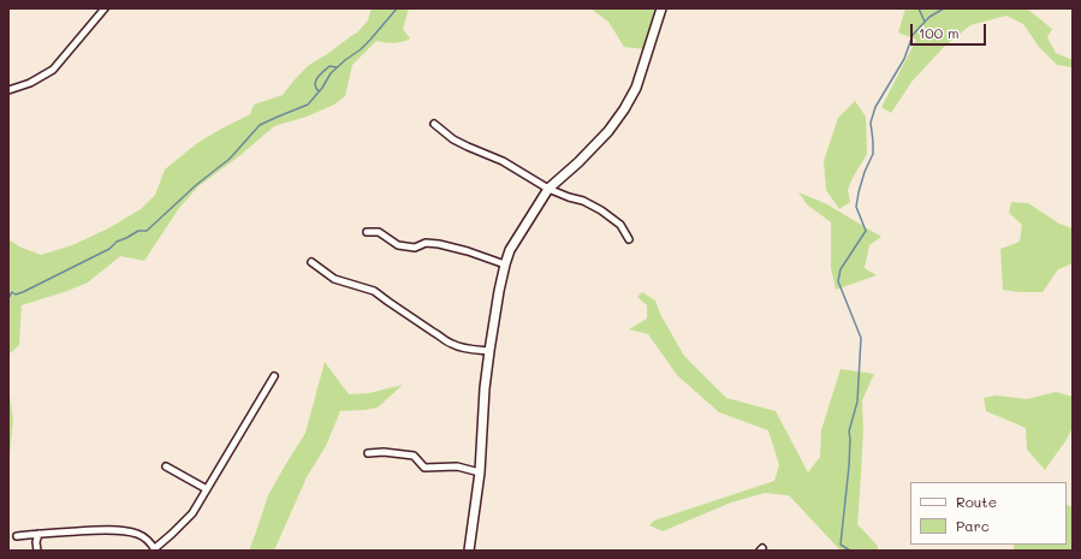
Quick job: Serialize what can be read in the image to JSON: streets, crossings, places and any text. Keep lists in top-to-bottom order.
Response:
{
  "legend": ["Route", "Parc"],
  "scale_bar": "100 m"
}
